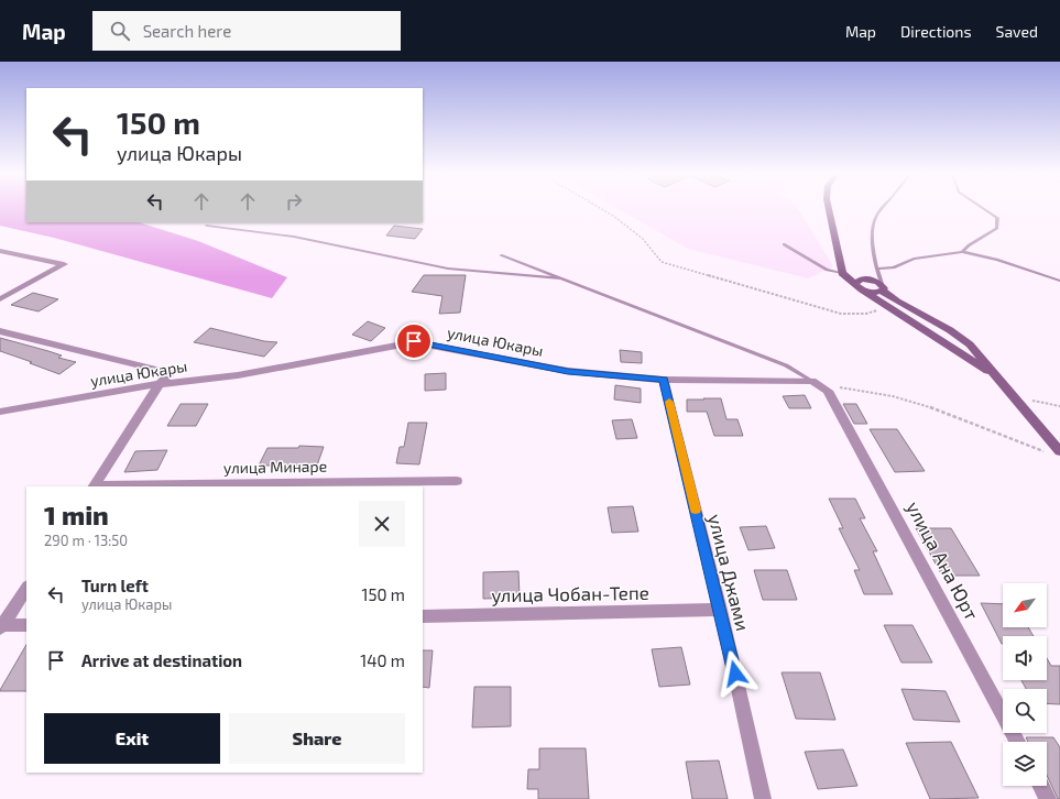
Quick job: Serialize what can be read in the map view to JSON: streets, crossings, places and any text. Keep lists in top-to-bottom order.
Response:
{
  "streets": {
    "street": [
      "улица Юкары",
      "улица Минаре",
      "улица Ана Юрт",
      "улица Джами",
      "улица Чобан-Тепе"
    ]
  },
  "crossings": [
    ["улица Юкары", "улица Ана Юрт"],
    ["улица Юкары", "улица Джами"],
    ["улица Джами", "улица Чобан-Тепе"]
  ],
  "north": "bottom left",
  "page": {
    "header": "Map",
    "search": "Search here",
    "nav": ["Map", "Directions", "Saved"],
    "turn": ["150 m", "улица Юкары"],
    "heading": ["1 min", "290 m · 13:50"],
    "list": [
      {
        "name": "Turn left",
        "note": "улица Юкары",
        "value": "150 m"
      },
      {
        "name": "Arrive at destination",
        "value": "140 m"
      }
    ],
    "buttons": ["Exit", "Share"]
  }
}
